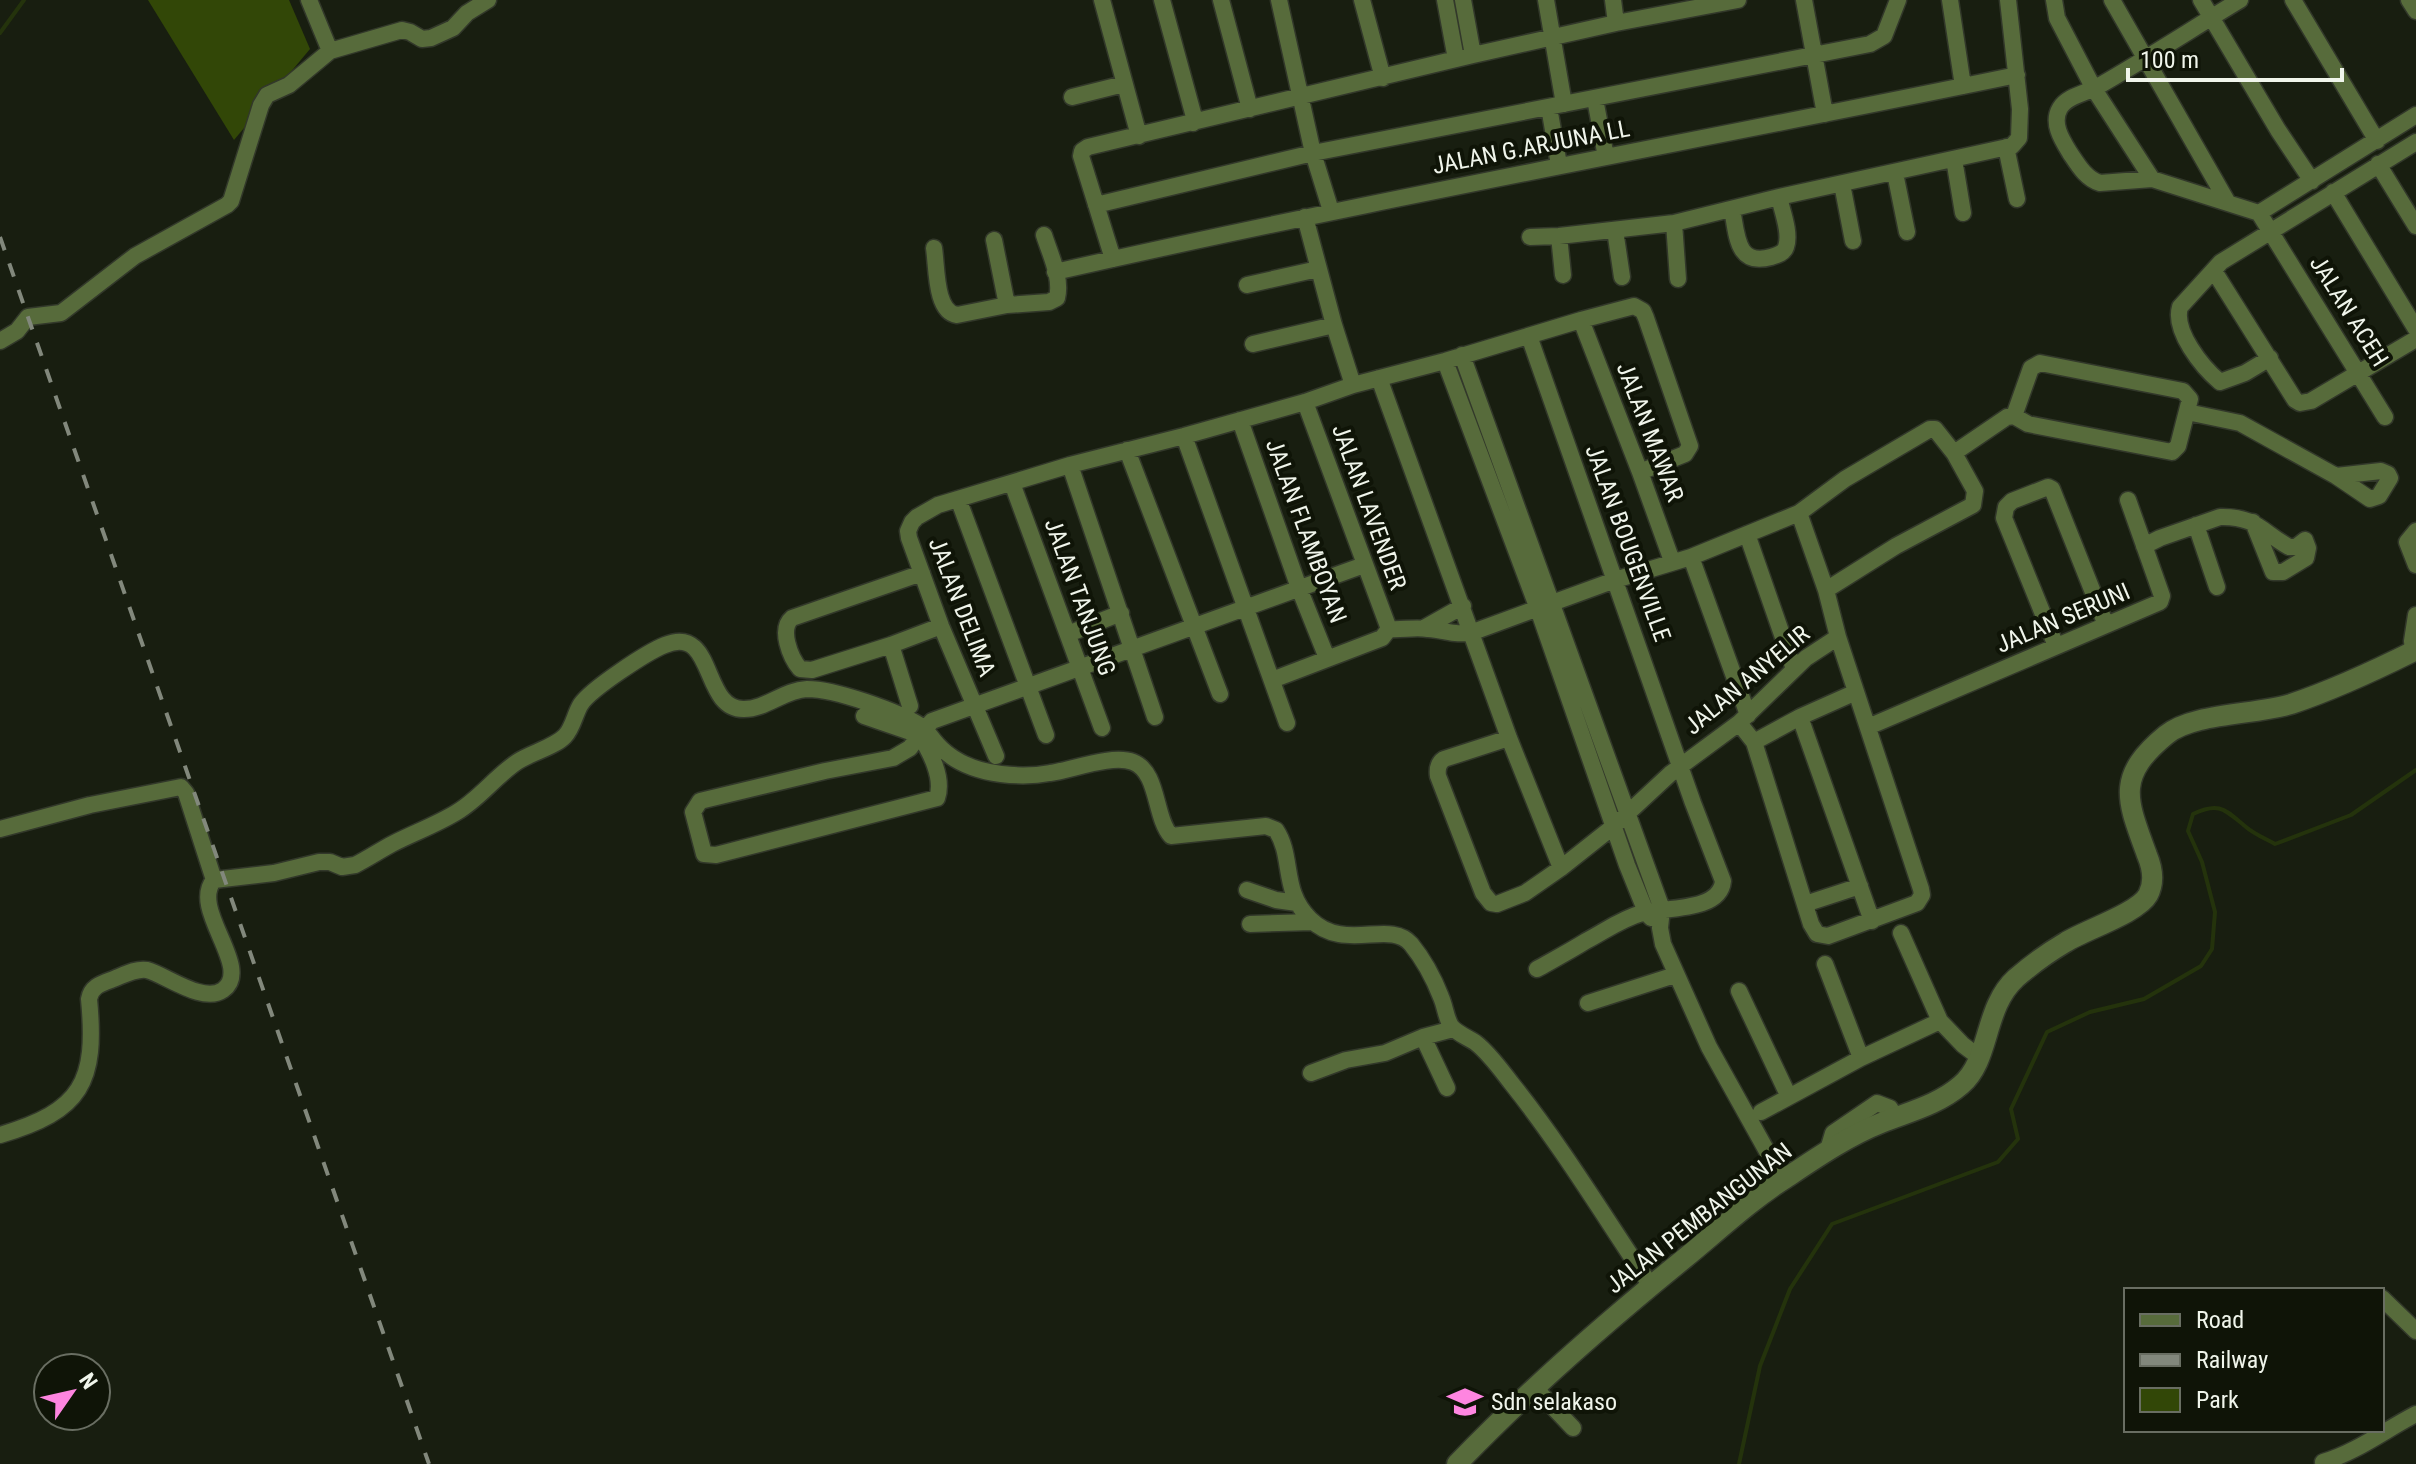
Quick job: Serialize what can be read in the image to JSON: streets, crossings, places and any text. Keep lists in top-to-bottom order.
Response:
{
  "streets": {
    "street": [
      "JALAN G.ARJUNA LL",
      "JALAN ACEH",
      "JALAN MAWAR",
      "JALAN LAVENDER",
      "JALAN FLAMBOYAN",
      "JALAN BOUGENVILLE",
      "JALAN TANJUNG",
      "JALAN DELIMA",
      "JALAN SERUNI",
      "JALAN ANYELIR",
      "JALAN PEMBANGUNAN"
    ]
  },
  "crossings": [
    ["JALAN BOUGENVILLE", "JALAN ANYELIR"]
  ],
  "places": {
    "school or university": ["Sdn selakaso"]
  },
  "legend": ["Road", "Railway", "Park"],
  "scale_bar": "100 m",
  "north": "top right"
}
